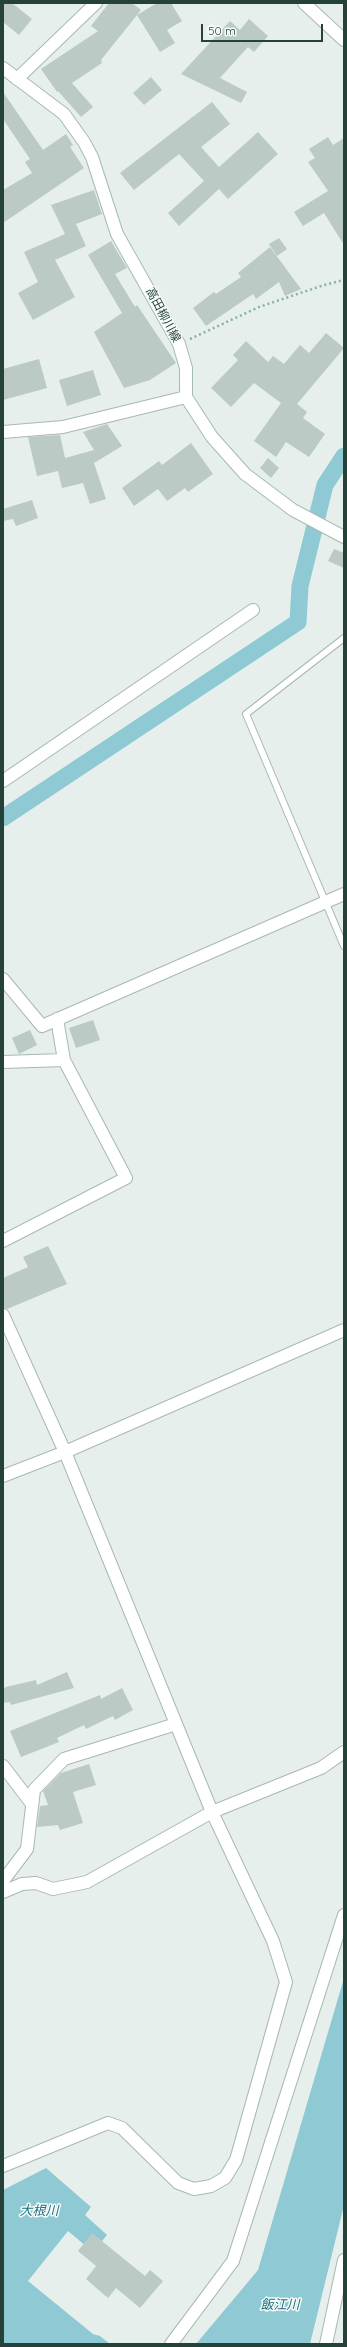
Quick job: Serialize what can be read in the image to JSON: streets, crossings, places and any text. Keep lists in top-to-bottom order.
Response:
{
  "streets": {
    "street": ["高田柳川線"]
  },
  "water": ["大根川", "飯江川"],
  "scale_bar": "50 m"
}
